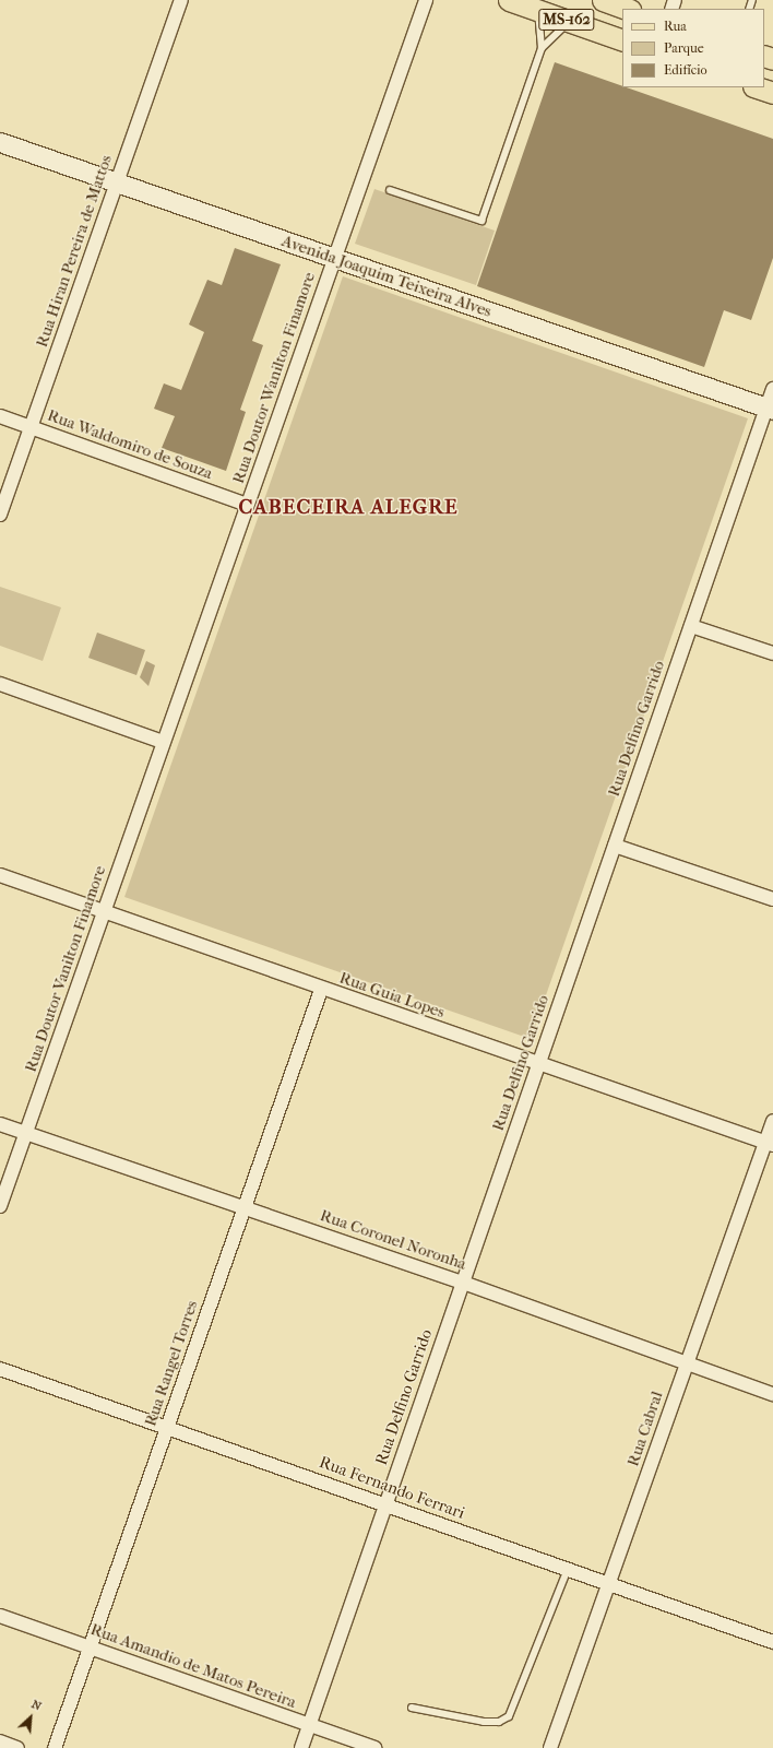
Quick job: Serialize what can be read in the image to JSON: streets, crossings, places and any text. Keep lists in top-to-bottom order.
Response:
{
  "streets": {
    "main road": ["MS-162"],
    "street": [
      "Rua Hiran Pereira de Mattos",
      "Avenida Joaquim Teixeira Alves",
      "Rua Doutor Wanilton Finamore",
      "Rua Waldomiro de Souza",
      "Rua Delfino Garrido",
      "Rua Doutor Vanilton Finamore",
      "Rua Guia Lopes",
      "Rua Coronel Noronha",
      "Rua Rangel Torres",
      "Rua Cabral",
      "Rua Fernando Ferrari",
      "Rua Amandio de Matos Pereira"
    ]
  },
  "crossings": [
    ["Rua Hiran Pereira de Mattos", "Avenida Joaquim Teixeira Alves"],
    ["Rua Hiran Pereira de Mattos", "Rua Waldomiro de Souza"],
    ["Avenida Joaquim Teixeira Alves", "Rua Doutor Wanilton Finamore"],
    ["Avenida Joaquim Teixeira Alves", "Rua Delfino Garrido"],
    ["Rua Doutor Wanilton Finamore", "Rua Waldomiro de Souza"],
    ["Rua Doutor Wanilton Finamore", "Rua Doutor Vanilton Finamore"],
    ["Rua Delfino Garrido", "Rua Guia Lopes"],
    ["Rua Delfino Garrido", "Rua Coronel Noronha"],
    ["Rua Delfino Garrido", "Rua Fernando Ferrari"],
    ["Rua Delfino Garrido", "Rua Amandio de Matos Pereira"],
    ["Rua Doutor Vanilton Finamore", "Rua Guia Lopes"],
    ["Rua Doutor Vanilton Finamore", "Rua Coronel Noronha"],
    ["Rua Guia Lopes", "Rua Rangel Torres"],
    ["Rua Guia Lopes", "Rua Cabral"],
    ["Rua Coronel Noronha", "Rua Rangel Torres"],
    ["Rua Coronel Noronha", "Rua Cabral"],
    ["Rua Rangel Torres", "Rua Fernando Ferrari"],
    ["Rua Rangel Torres", "Rua Amandio de Matos Pereira"],
    ["Rua Cabral", "Rua Fernando Ferrari"]
  ],
  "districts": ["CABECEIRA ALEGRE"],
  "legend": ["Rua", "Parque", "Edifício"],
  "north": "top right"
}
